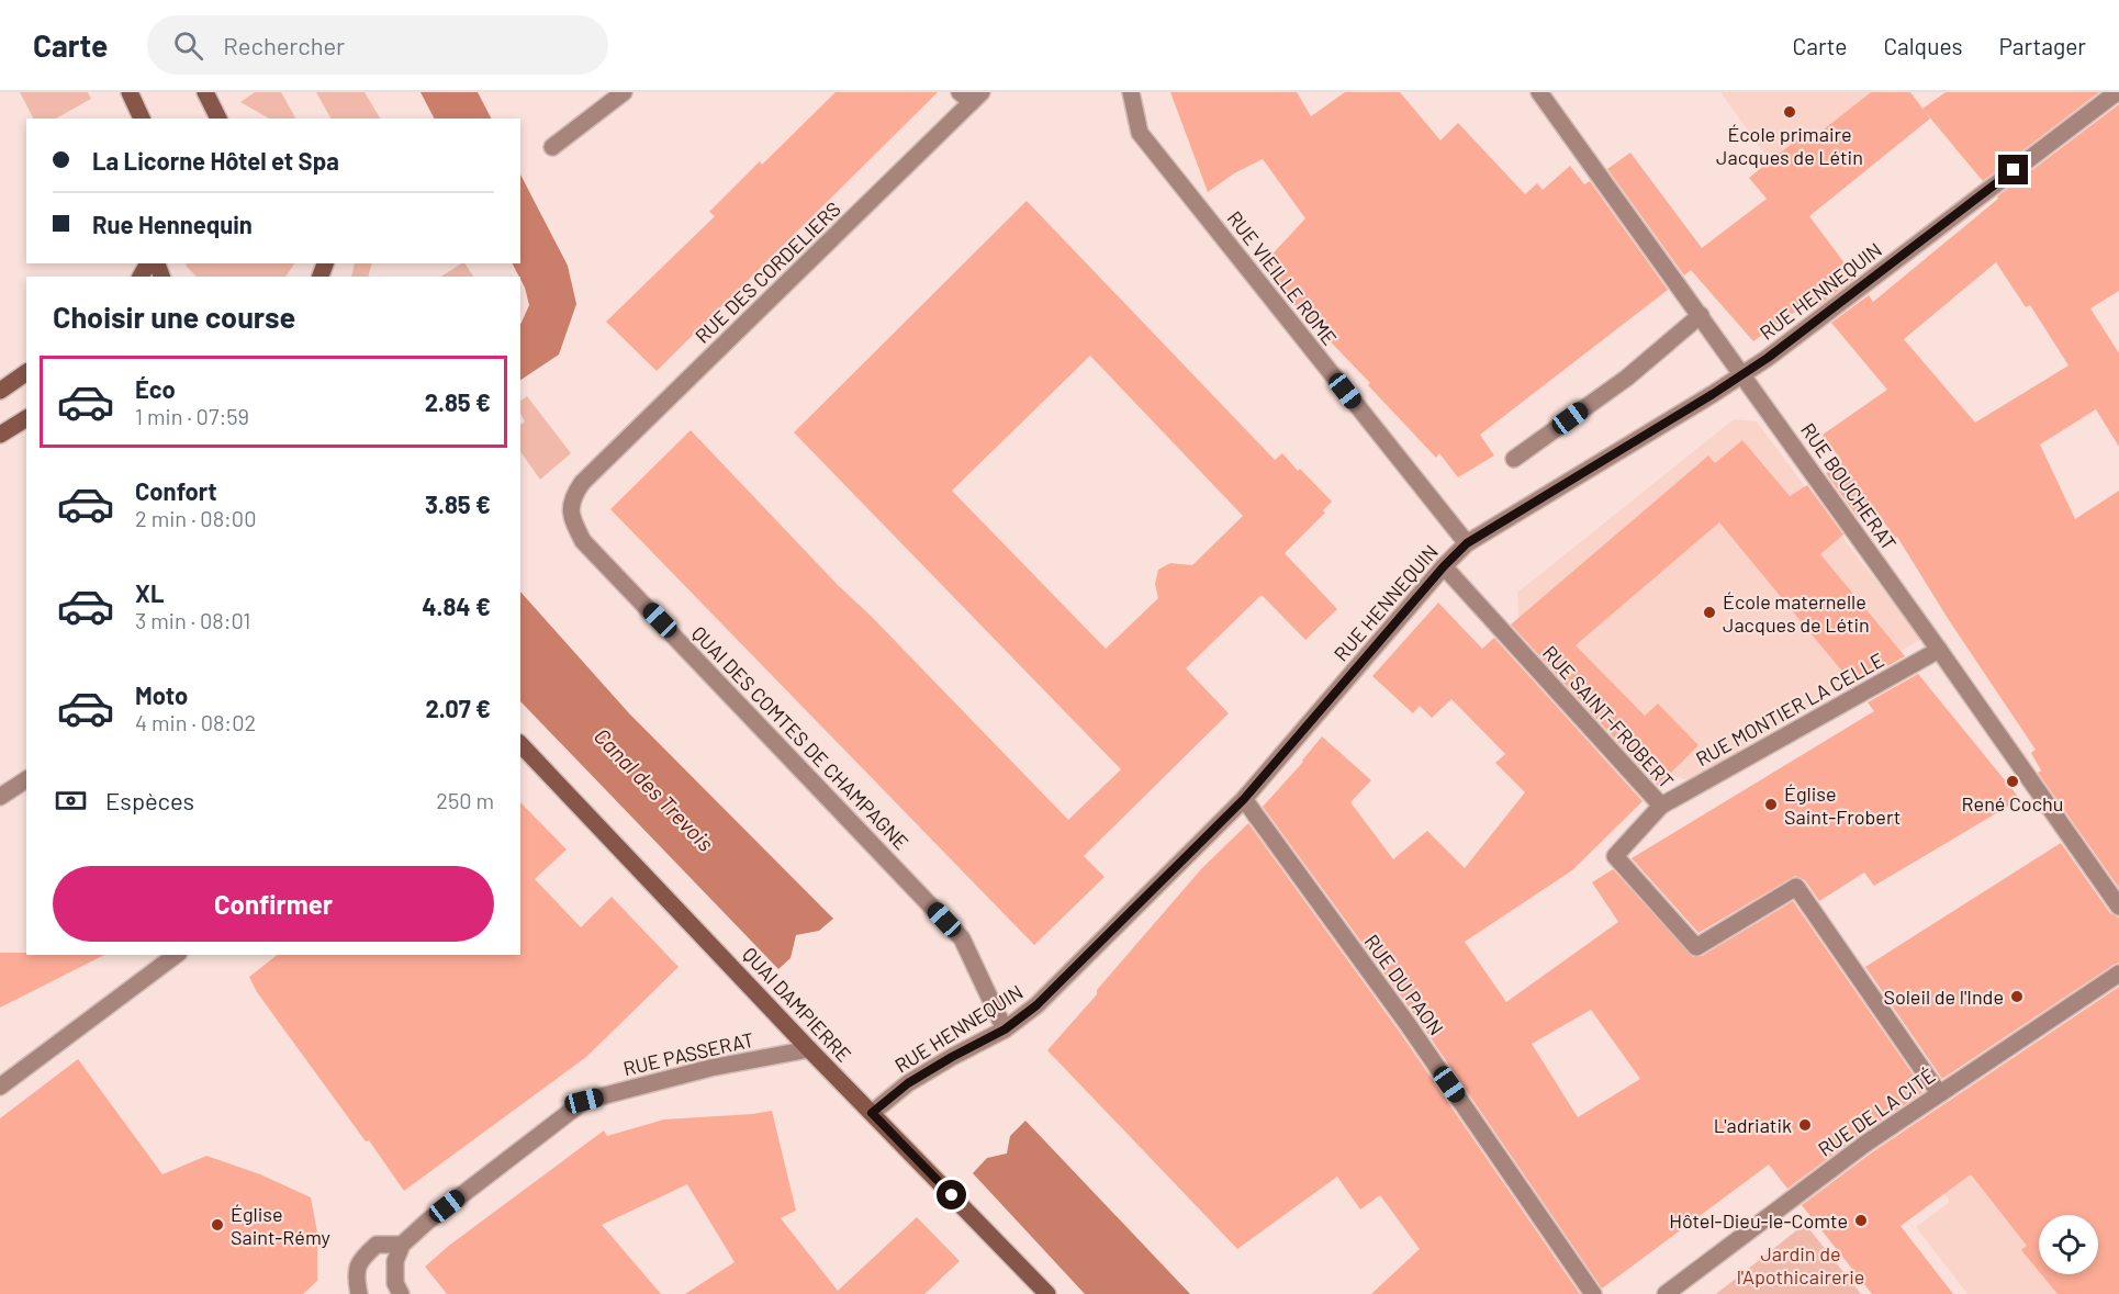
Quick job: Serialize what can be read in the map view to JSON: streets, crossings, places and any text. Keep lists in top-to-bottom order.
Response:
{
  "streets": {
    "main road": ["QUAI DAMPIERRE"],
    "street": [
      "RUE DES CORDELIERS",
      "RUE VIEILLE ROME",
      "RUE HENNEQUIN",
      "RUE BOUCHERAT",
      "RUE MONTIER LA CELLE",
      "RUE SAINT-FROBERT",
      "QUAI DES COMTES DE CHAMPAGNE",
      "RUE DU PAON",
      "RUE PASSERAT",
      "RUE DE LA CITÉ"
    ]
  },
  "crossings": [
    ["RUE DES CORDELIERS", "QUAI DES COMTES DE CHAMPAGNE"],
    ["RUE VIEILLE ROME", "RUE HENNEQUIN"],
    ["RUE HENNEQUIN", "RUE BOUCHERAT"],
    ["RUE HENNEQUIN", "RUE SAINT-FROBERT"],
    ["RUE HENNEQUIN", "QUAI DES COMTES DE CHAMPAGNE"],
    ["RUE HENNEQUIN", "RUE DU PAON"],
    ["RUE HENNEQUIN", "QUAI DAMPIERRE"],
    ["RUE BOUCHERAT", "RUE MONTIER LA CELLE"],
    ["RUE MONTIER LA CELLE", "RUE SAINT-FROBERT"],
    ["RUE SAINT-FROBERT", "RUE DE LA CITÉ"],
    ["QUAI DAMPIERRE", "RUE PASSERAT"]
  ],
  "water": ["Canal des Trevois"],
  "parks": ["Jardin de l'Apothicairerie"],
  "places": [
    "École primaire Jacques de Létin",
    "École maternelle Jacques de Létin",
    "René Cochu",
    "Église Saint-Frobert",
    "Soleil de l'Inde",
    "L'adriatik",
    "Hôtel-Dieu-le-Comte",
    "Église Saint-Rémy"
  ],
  "page": {
    "header": "Carte",
    "search": "Rechercher",
    "nav": ["Carte", "Calques", "Partager"],
    "banner": ["La Licorne Hôtel et Spa", "Rue Hennequin"],
    "heading": "Choisir une course",
    "list": [
      {
        "name": "Éco",
        "note": "1 min · 07:59",
        "value": "2.85 €"
      },
      {
        "name": "Confort",
        "note": "2 min · 08:00",
        "value": "3.85 €"
      },
      {
        "name": "XL",
        "note": "3 min · 08:01",
        "value": "4.84 €"
      },
      {
        "name": "Moto",
        "note": "4 min · 08:02",
        "value": "2.07 €"
      }
    ],
    "pay": ["Espèces", "250 m"],
    "buttons": "Confirmer"
  }
}
